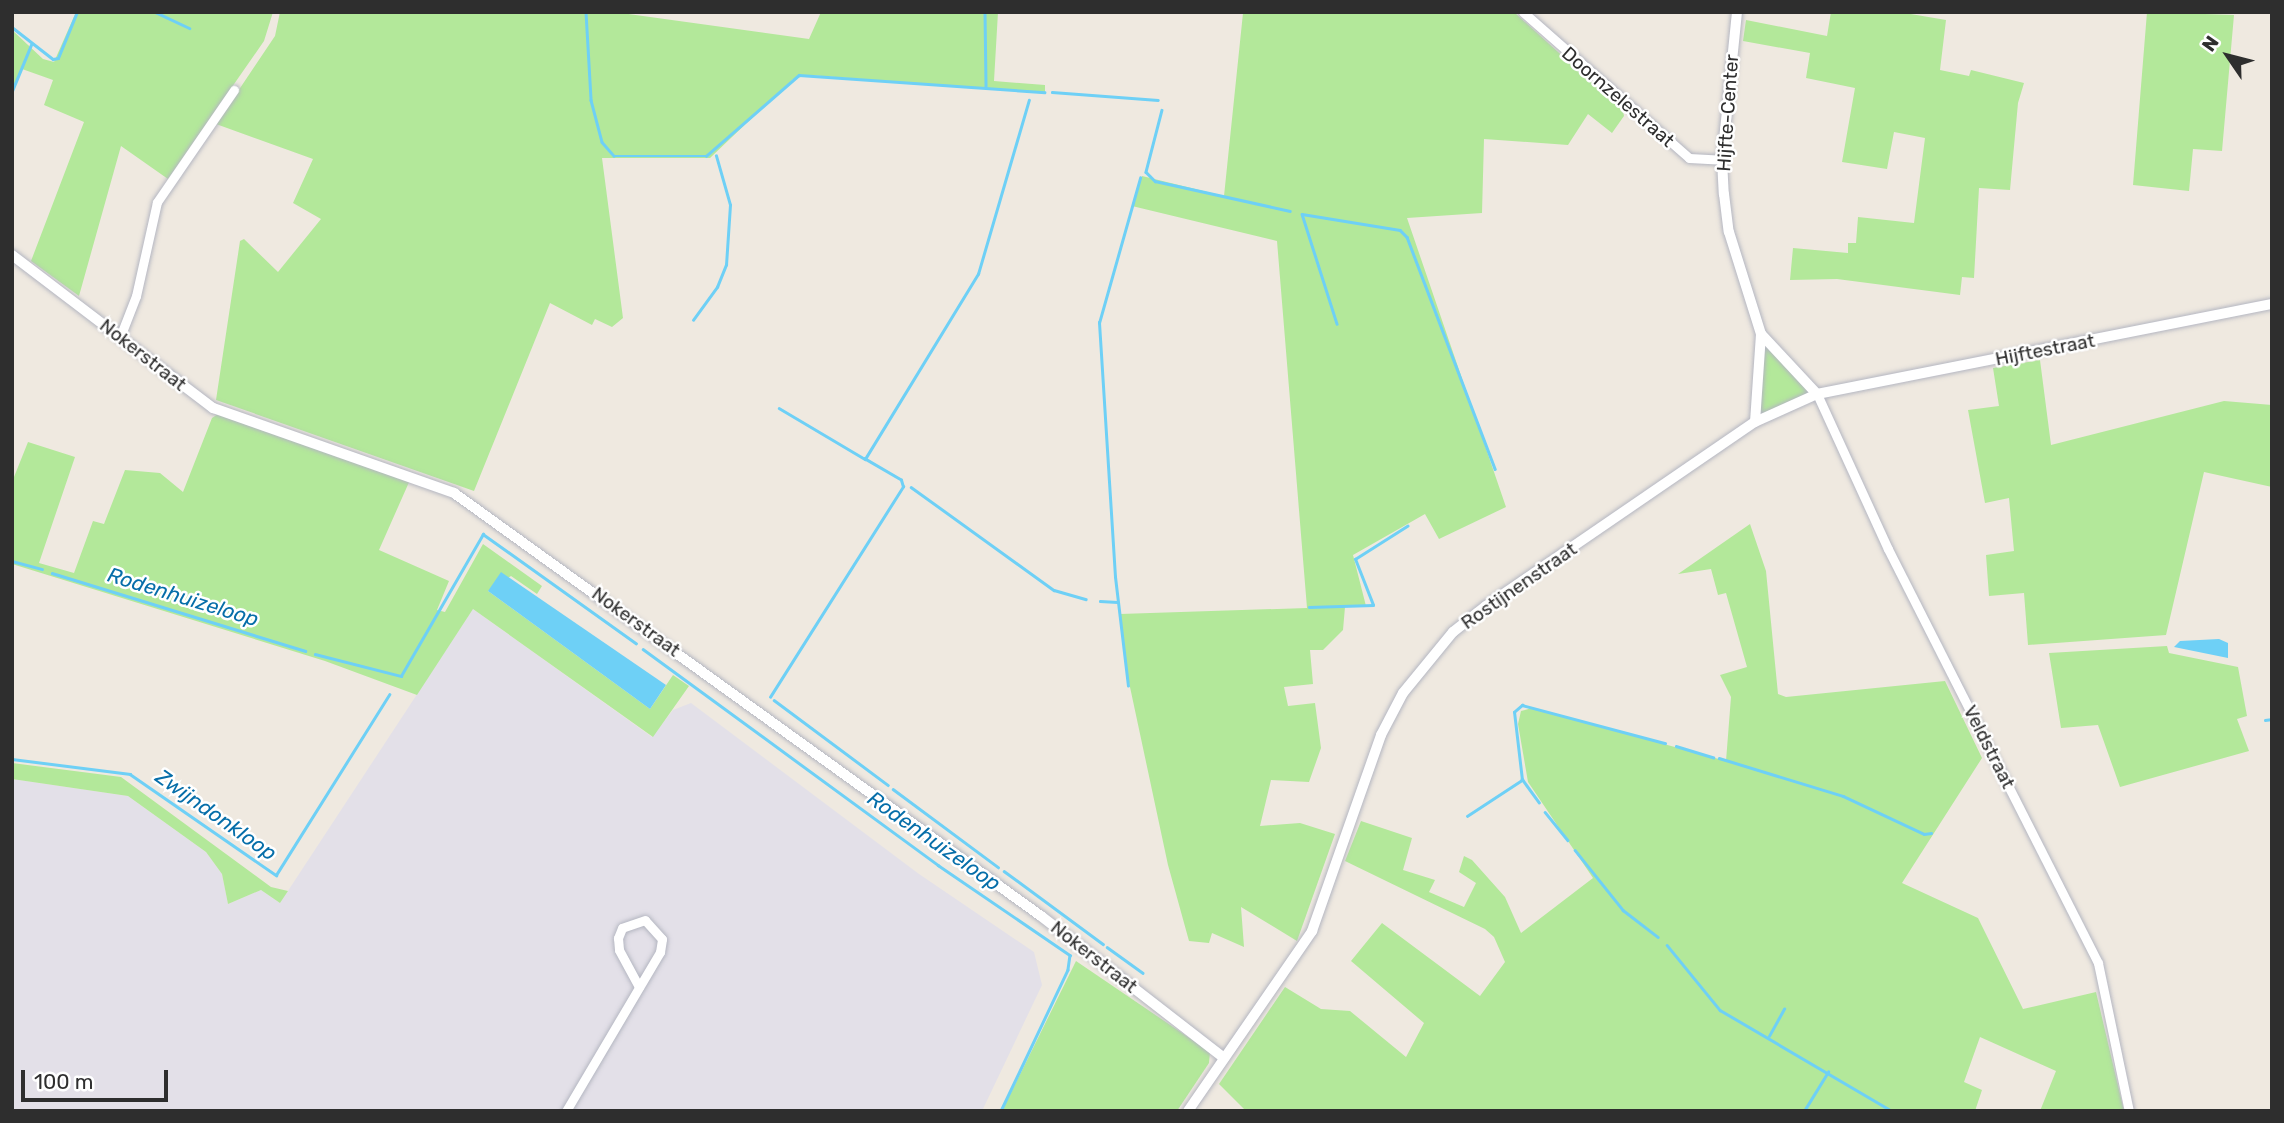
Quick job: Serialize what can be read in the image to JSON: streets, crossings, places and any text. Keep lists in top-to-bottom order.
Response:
{
  "streets": {
    "street": [
      "Doornzelestraat",
      "Hijfte-Center",
      "Hijftestraat",
      "Nokerstraat",
      "Rostijnenstraat",
      "Veldstraat"
    ]
  },
  "crossings": [
    ["Doornzelestraat", "Hijfte-Center"],
    ["Hijfte-Center", "Hijftestraat"],
    ["Hijfte-Center", "Rostijnenstraat"],
    ["Hijfte-Center", "Veldstraat"],
    ["Hijftestraat", "Rostijnenstraat"],
    ["Hijftestraat", "Veldstraat"],
    ["Nokerstraat", "Rostijnenstraat"],
    ["Rostijnenstraat", "Veldstraat"]
  ],
  "water": ["Rodenhuizeloop", "Zwijndonkloop"],
  "scale_bar": "100 m",
  "north": "top left"
}
